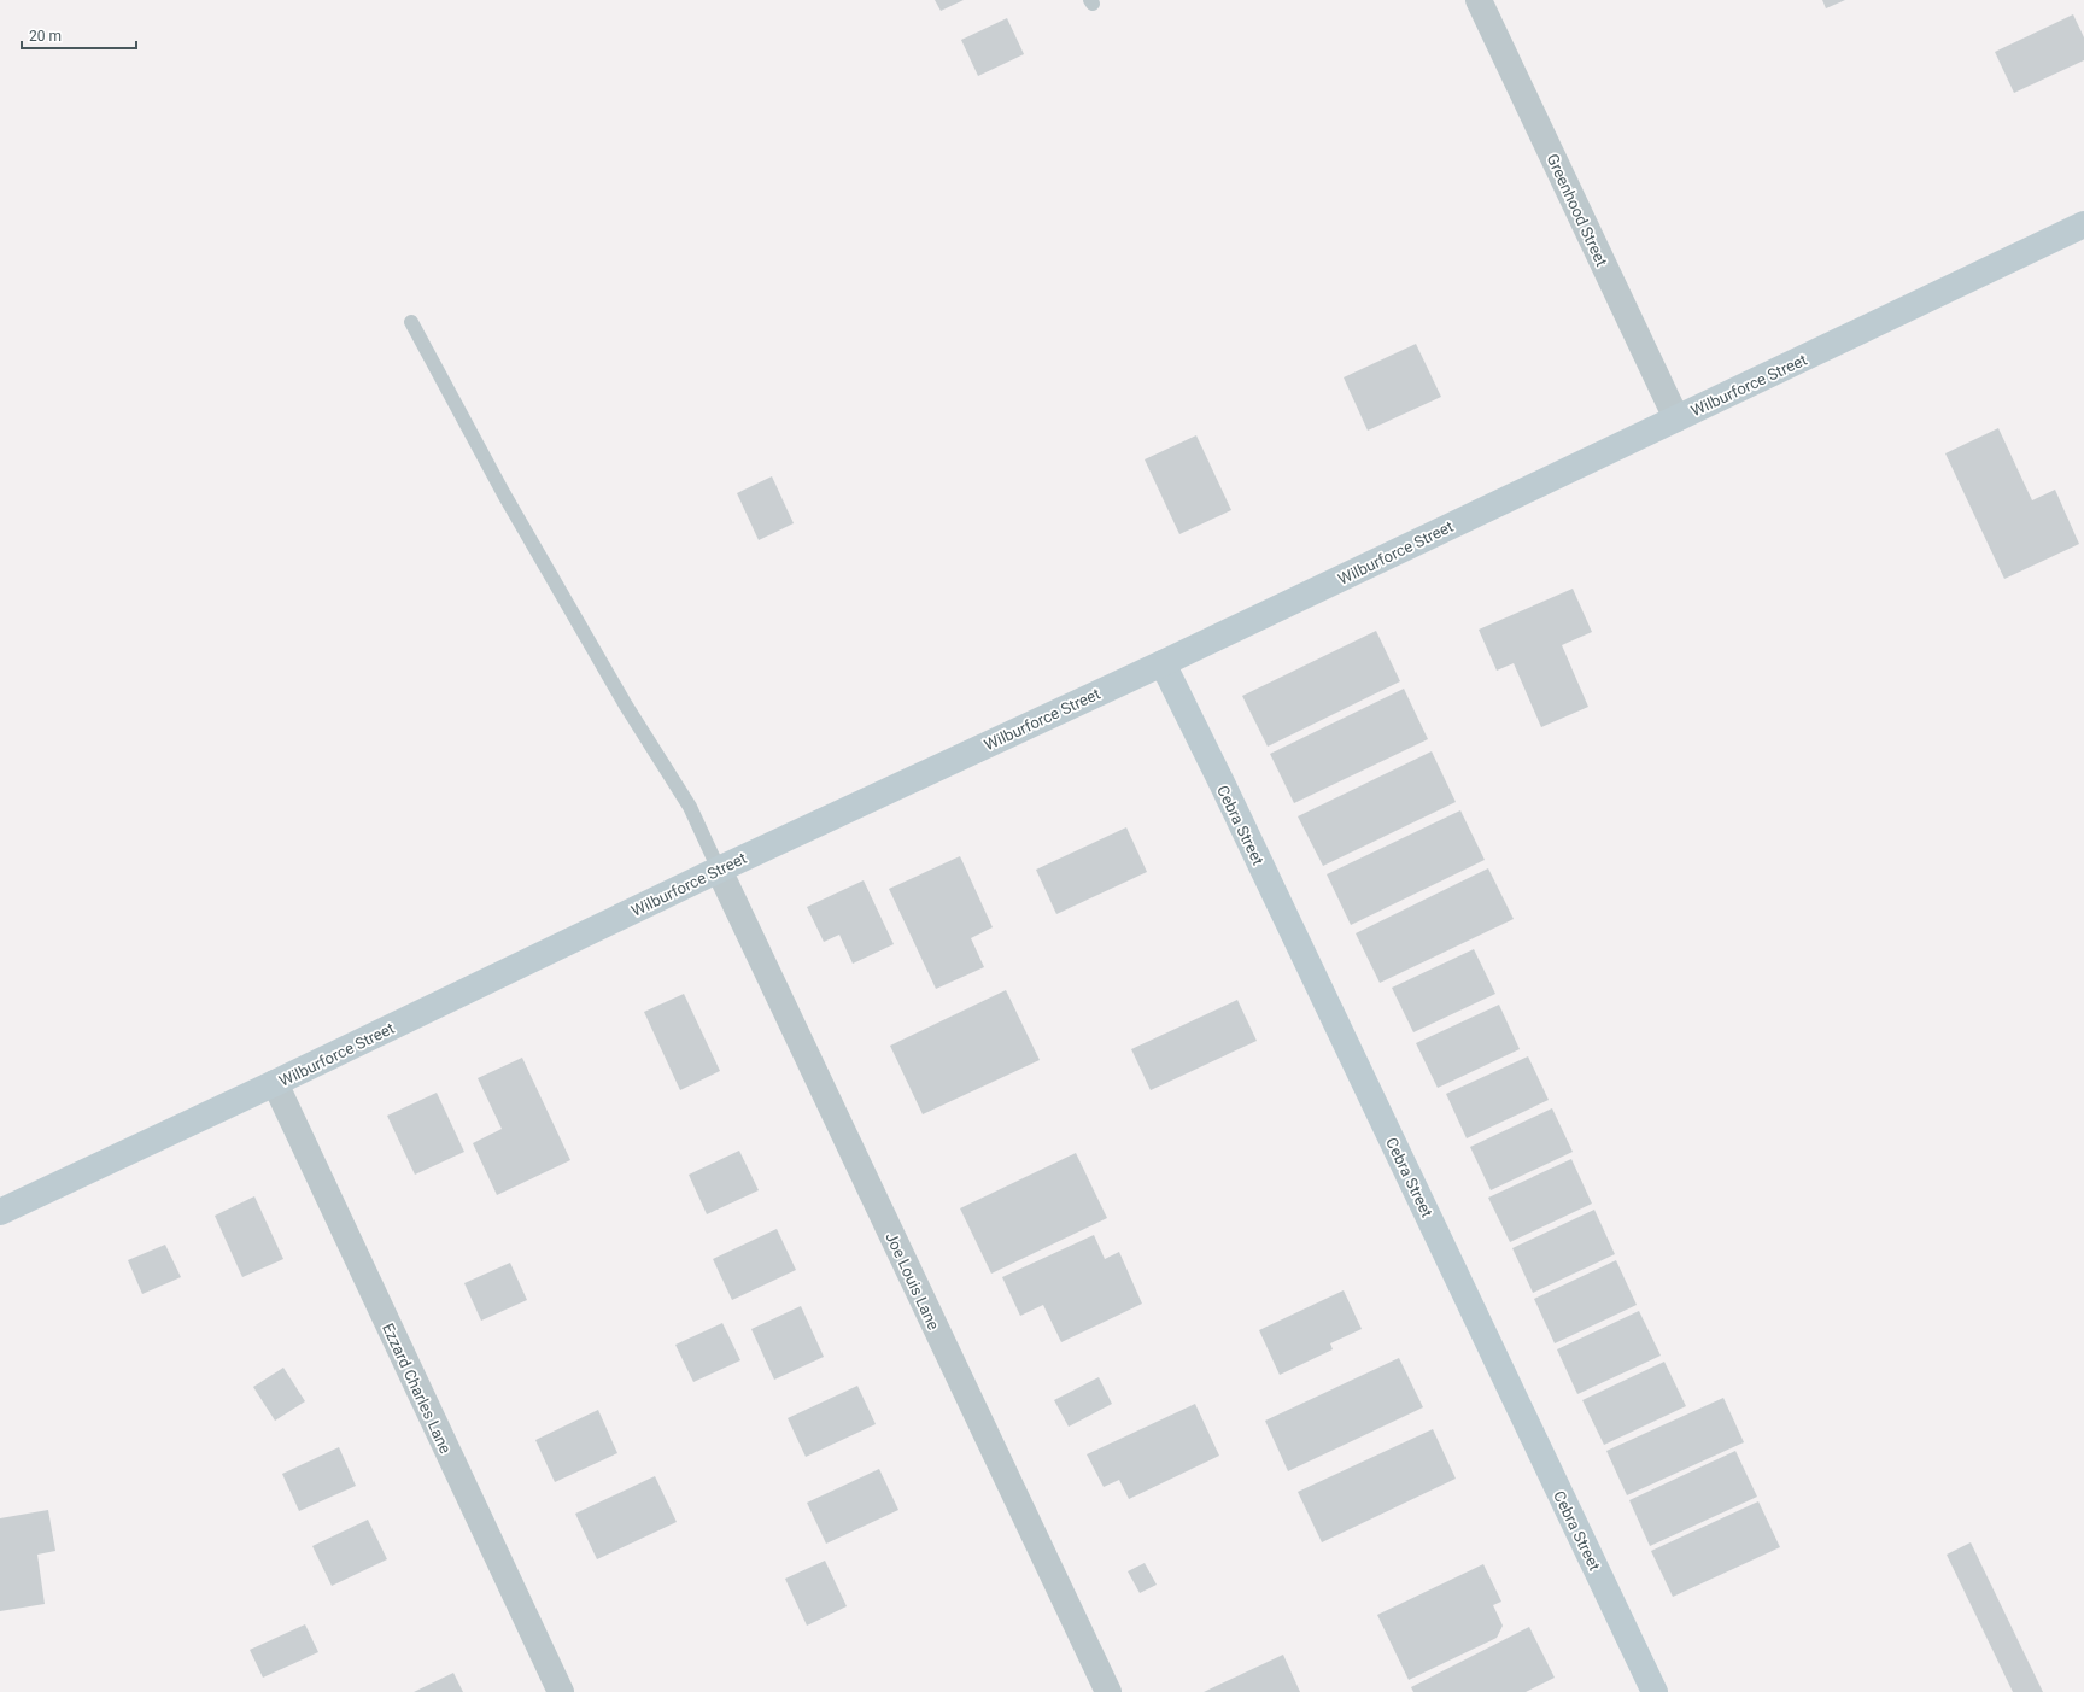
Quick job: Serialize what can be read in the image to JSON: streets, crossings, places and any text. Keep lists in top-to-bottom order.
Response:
{
  "streets": {
    "street": [
      "Greenhood Street",
      "Wilburforce Street",
      "Cebra Street",
      "Joe Louis Lane",
      "Ezzard Charles Lane"
    ]
  },
  "crossings": [
    ["Greenhood Street", "Wilburforce Street"],
    ["Wilburforce Street", "Cebra Street"],
    ["Wilburforce Street", "Joe Louis Lane"],
    ["Wilburforce Street", "Ezzard Charles Lane"]
  ],
  "scale_bar": "20 m"
}
